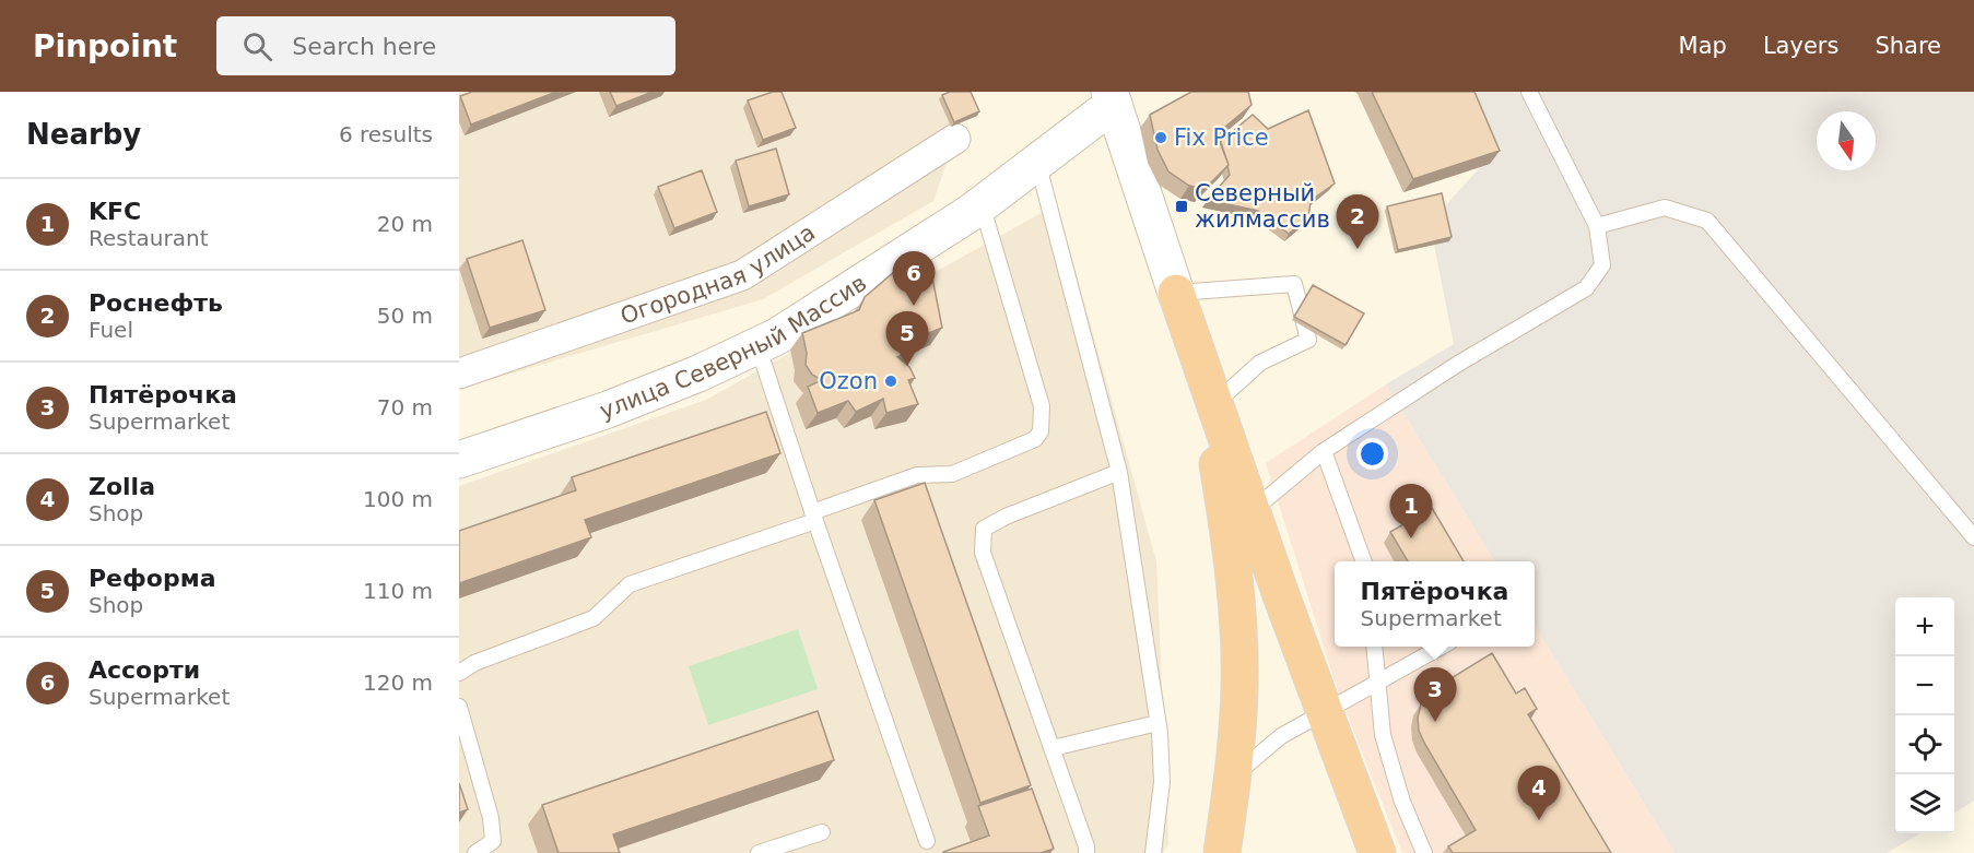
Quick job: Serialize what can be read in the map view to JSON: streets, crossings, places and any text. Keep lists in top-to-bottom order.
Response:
{
  "streets": {
    "street": ["Огородная улица", "улица Северный Массив"]
  },
  "places": {
    "other": ["Fix Price", "Ozon"],
    "transit": ["Северный жилмассив"]
  },
  "north": "bottom",
  "page": {
    "header": "Pinpoint",
    "search": "Search here",
    "nav": ["Map", "Layers", "Share"],
    "heading": ["Nearby", "6 results"],
    "list": [
      {
        "mark": "1",
        "name": "KFC",
        "note": "Restaurant",
        "value": "20 m"
      },
      {
        "mark": "2",
        "name": "Роснефть",
        "note": "Fuel",
        "value": "50 m"
      },
      {
        "mark": "3",
        "name": "Пятёрочка",
        "note": "Supermarket",
        "value": "70 m"
      },
      {
        "mark": "4",
        "name": "Zolla",
        "note": "Shop",
        "value": "100 m"
      },
      {
        "mark": "5",
        "name": "Реформа",
        "note": "Shop",
        "value": "110 m"
      },
      {
        "mark": "6",
        "name": "Ассорти",
        "note": "Supermarket",
        "value": "120 m"
      }
    ],
    "pins": [
      "2",
      "6",
      "5",
      "1",
      "3",
      "4"
    ],
    "popup": ["Пятёрочка", "Supermarket"],
    "map_buttons": ["+", "−"]
  }
}
